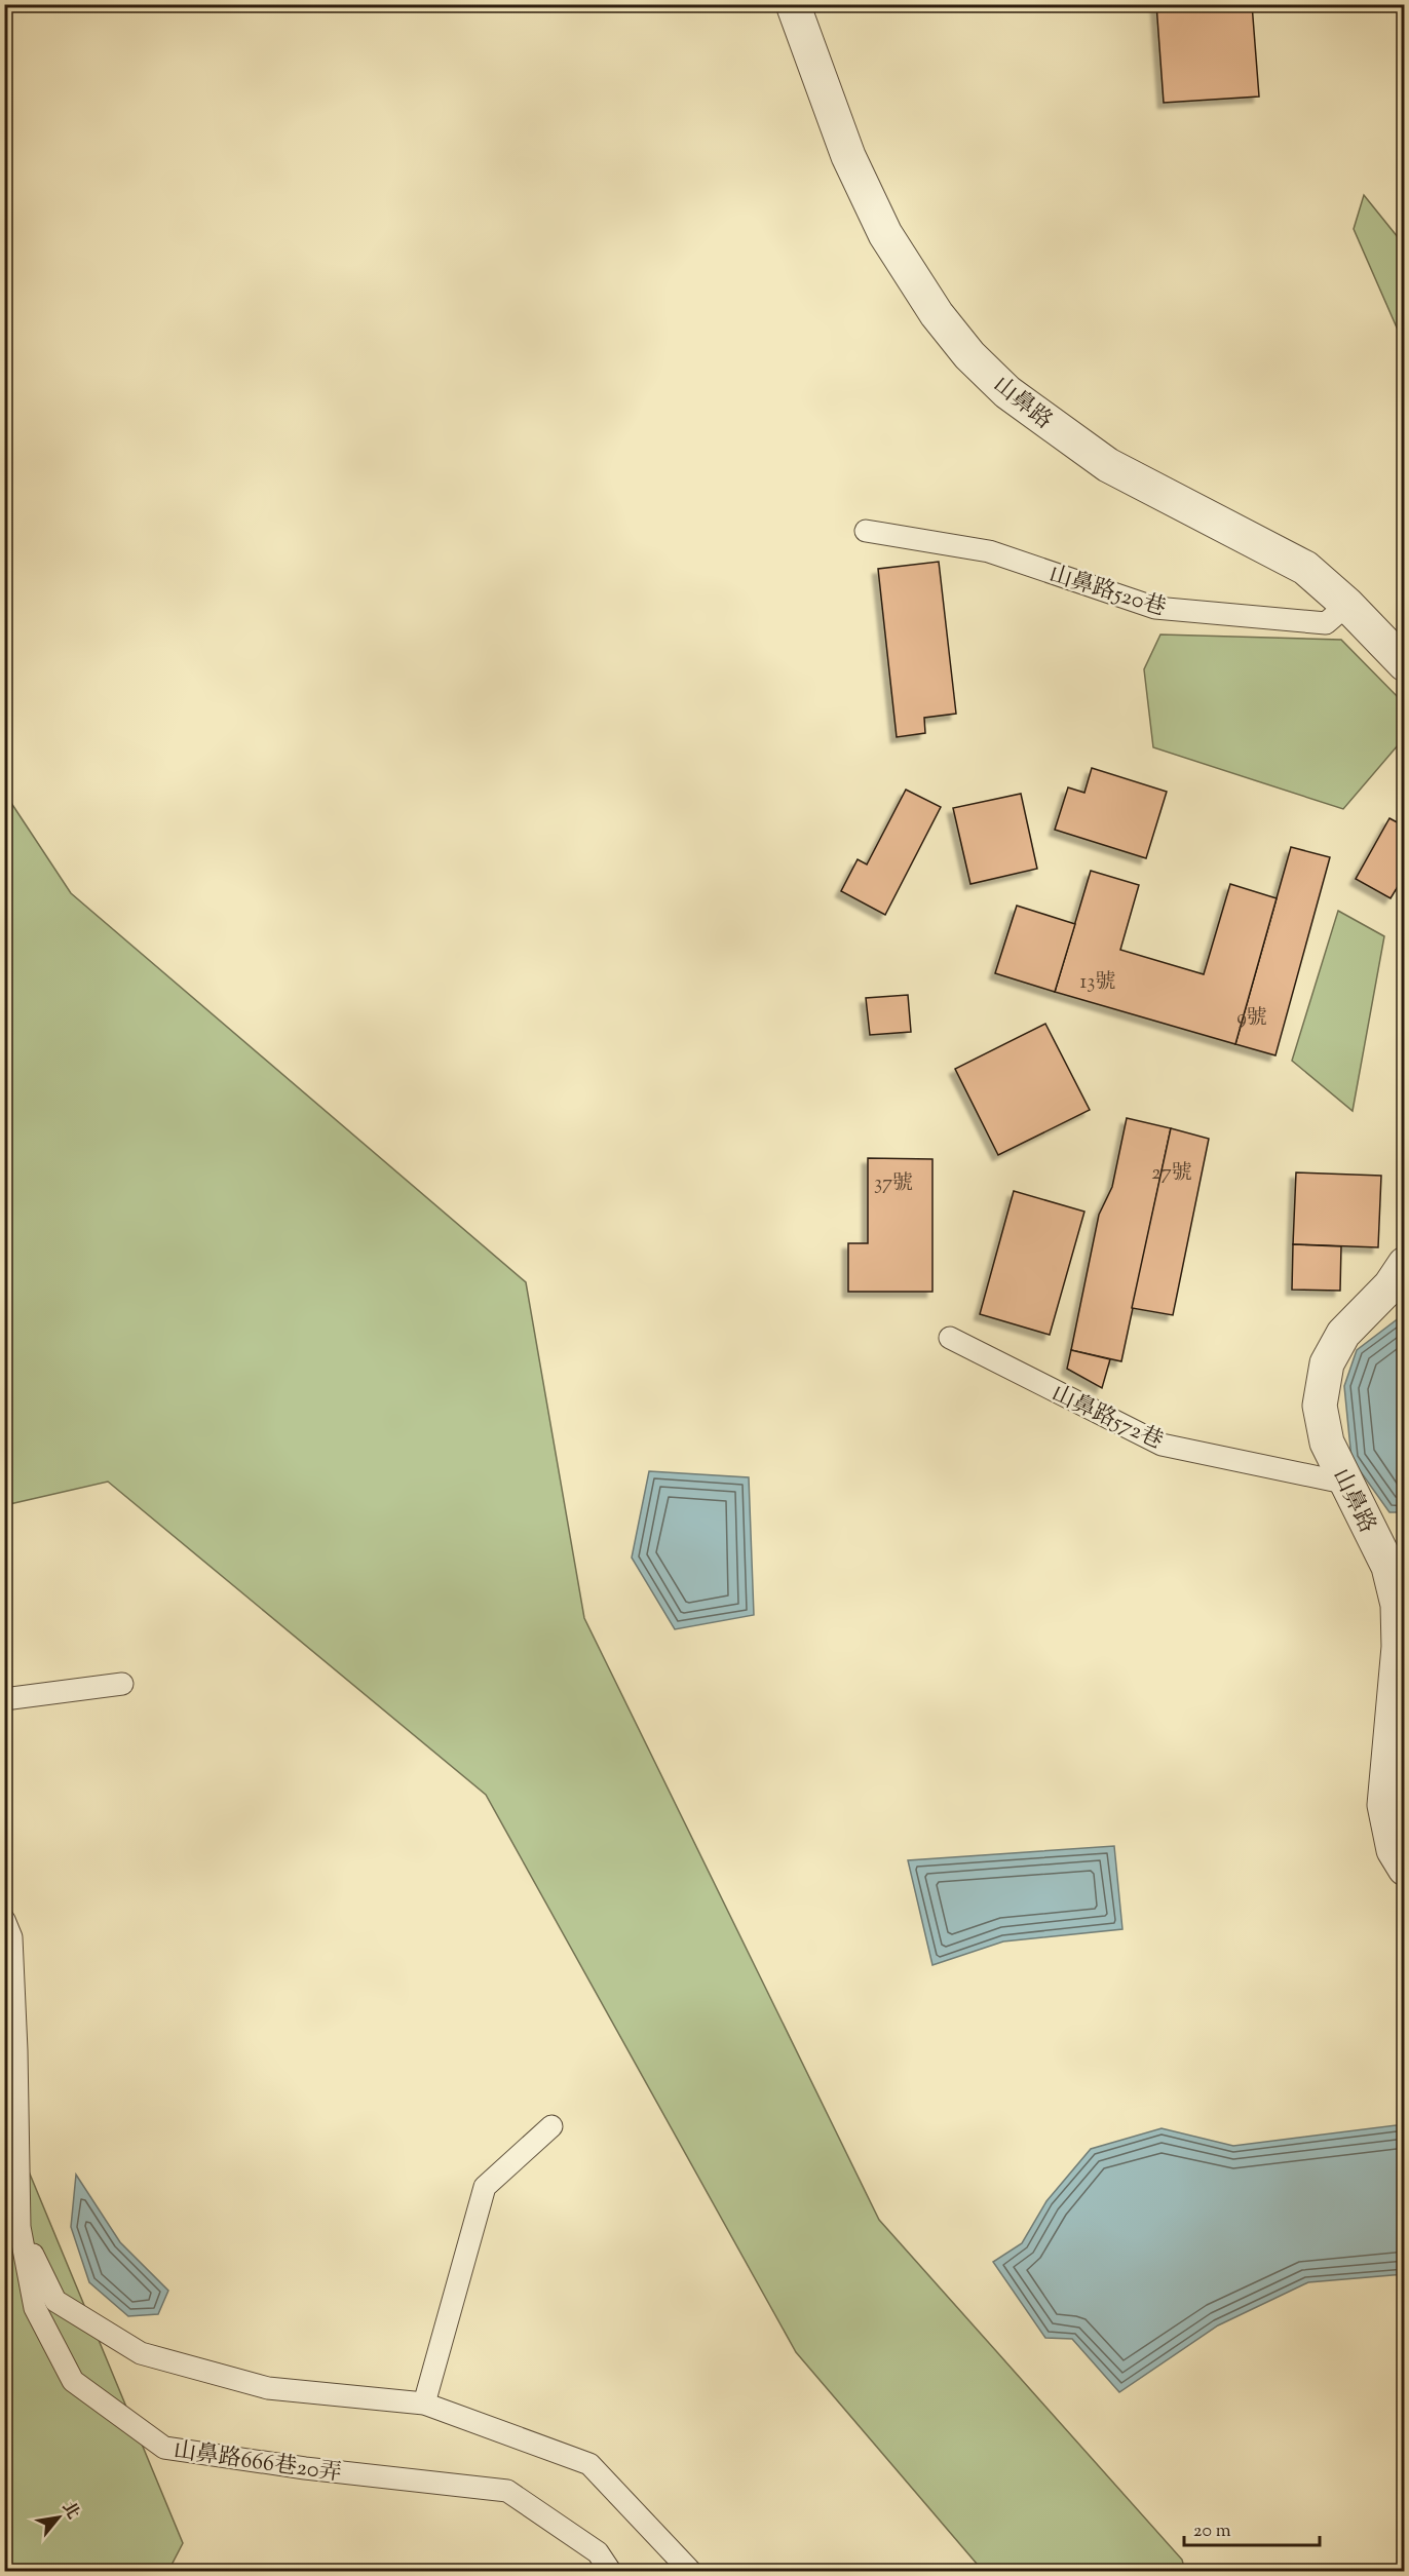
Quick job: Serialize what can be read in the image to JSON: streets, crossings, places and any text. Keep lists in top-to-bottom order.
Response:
{
  "streets": {
    "street": ["山鼻路"],
    "lane": ["山鼻路520巷", "山鼻路572巷", "山鼻路666巷20弄"]
  },
  "crossings": [
    ["山鼻路", "山鼻路520巷"],
    ["山鼻路", "山鼻路572巷"]
  ],
  "house_numbers": [
    "13號",
    "9號",
    "27號",
    "37號"
  ],
  "scale_bar": "20 m",
  "north": "top right"
}
